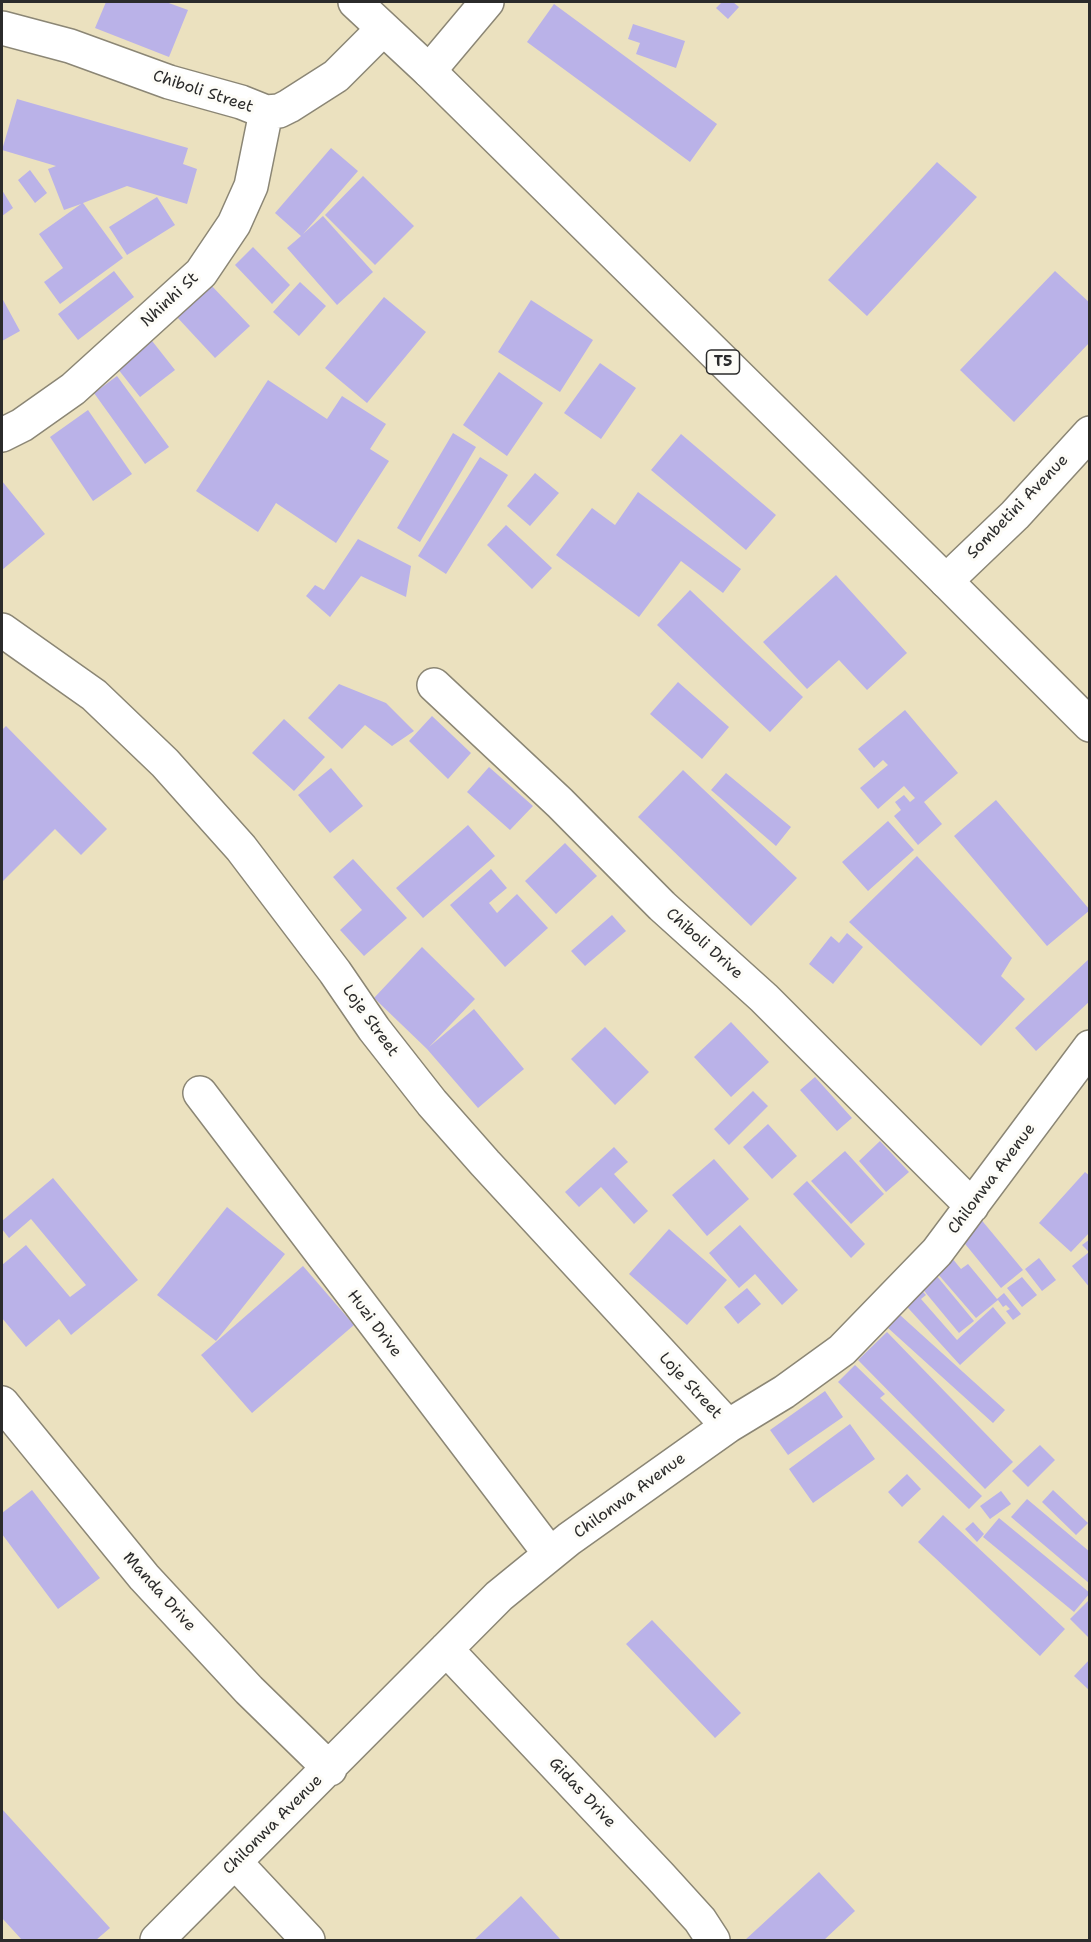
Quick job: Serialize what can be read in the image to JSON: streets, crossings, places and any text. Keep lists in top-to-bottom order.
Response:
{
  "streets": {
    "main road": [
      "Chiboli Street",
      "Nhinhi St",
      "T5",
      "Sombetini Avenue",
      "Chiboli Drive",
      "Loje Street",
      "Chilonwa Avenue",
      "Huzi Drive",
      "Manda Drive",
      "Gidas Drive"
    ]
  },
  "crossings": [
    ["Chiboli Street", "Nhinhi St"],
    ["Chiboli Street", "T5"],
    ["T5", "Sombetini Avenue"],
    ["Chiboli Drive", "Chilonwa Avenue"],
    ["Loje Street", "Chilonwa Avenue"],
    ["Chilonwa Avenue", "Huzi Drive"],
    ["Chilonwa Avenue", "Manda Drive"],
    ["Chilonwa Avenue", "Gidas Drive"]
  ]
}
